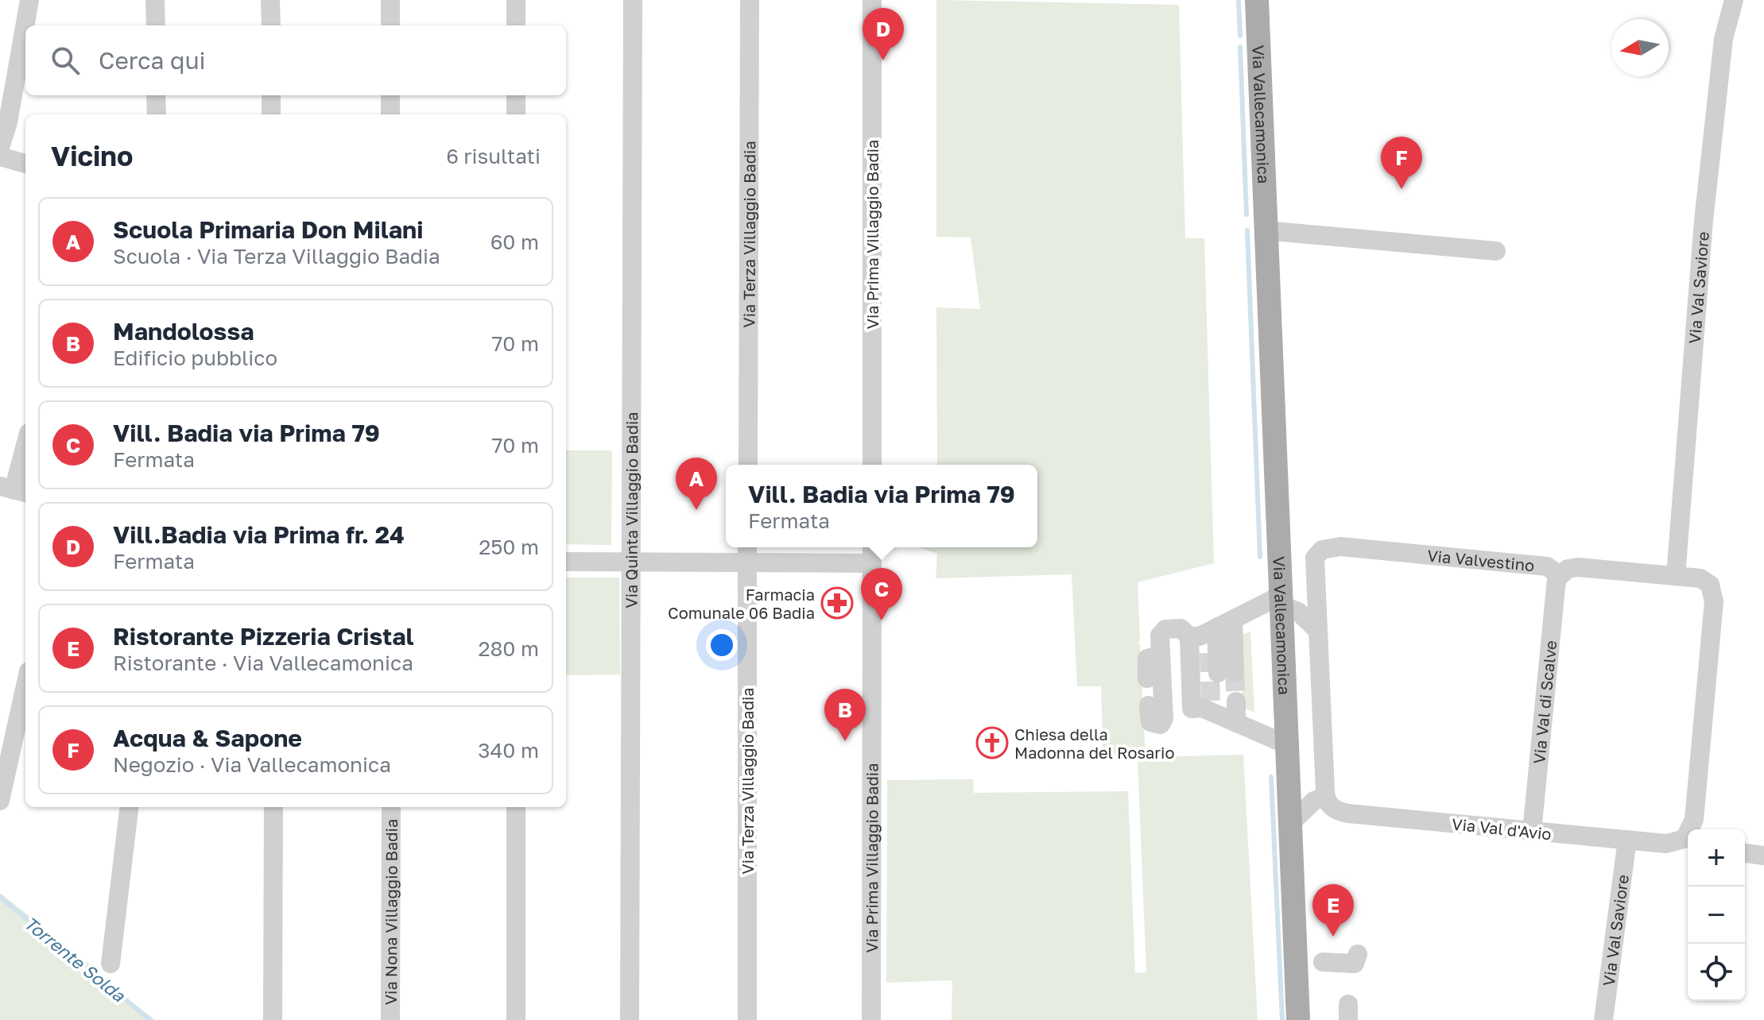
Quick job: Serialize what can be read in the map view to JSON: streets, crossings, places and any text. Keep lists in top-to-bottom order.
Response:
{
  "streets": {
    "main road": ["Via Vallecamonica"],
    "street": [
      "Via Prima Villaggio Badia",
      "Via Terza Villaggio Badia",
      "Via Val Saviore",
      "Via Quinta Villaggio Badia",
      "Via Valvestino",
      "Via Val di Scalve",
      "Via Val d'Avio",
      "Via Nona Villaggio Badia"
    ]
  },
  "crossings": [
    ["Via Val Saviore", "Via Val d'Avio"],
    ["Via Valvestino", "Via Val di Scalve"],
    ["Via Val di Scalve", "Via Val d'Avio"]
  ],
  "water": ["Torrente Solda"],
  "places": {
    "pharmacy": ["Farmacia Comunale 06 Badia"],
    "church": ["Chiesa della Madonna del Rosario"]
  },
  "north": "left",
  "page": {
    "pins": [
      "D",
      "F",
      "A",
      "C",
      "B",
      "E"
    ],
    "search": "Cerca qui",
    "heading": ["Vicino", "6 risultati"],
    "list": [
      {
        "mark": "A",
        "name": "Scuola Primaria Don Milani",
        "note": "Scuola · Via Terza Villaggio Badia",
        "value": "60 m"
      },
      {
        "mark": "B",
        "name": "Mandolossa",
        "note": "Edificio pubblico",
        "value": "70 m"
      },
      {
        "mark": "C",
        "name": "Vill. Badia via Prima 79",
        "note": "Fermata",
        "value": "70 m"
      },
      {
        "mark": "D",
        "name": "Vill.Badia via Prima fr. 24",
        "note": "Fermata",
        "value": "250 m"
      },
      {
        "mark": "E",
        "name": "Ristorante Pizzeria Cristal",
        "note": "Ristorante · Via Vallecamonica",
        "value": "280 m"
      },
      {
        "mark": "F",
        "name": "Acqua & Sapone",
        "note": "Negozio · Via Vallecamonica",
        "value": "340 m"
      }
    ],
    "popup": ["Vill. Badia via Prima 79", "Fermata"],
    "map_buttons": ["+", "−"]
  }
}
